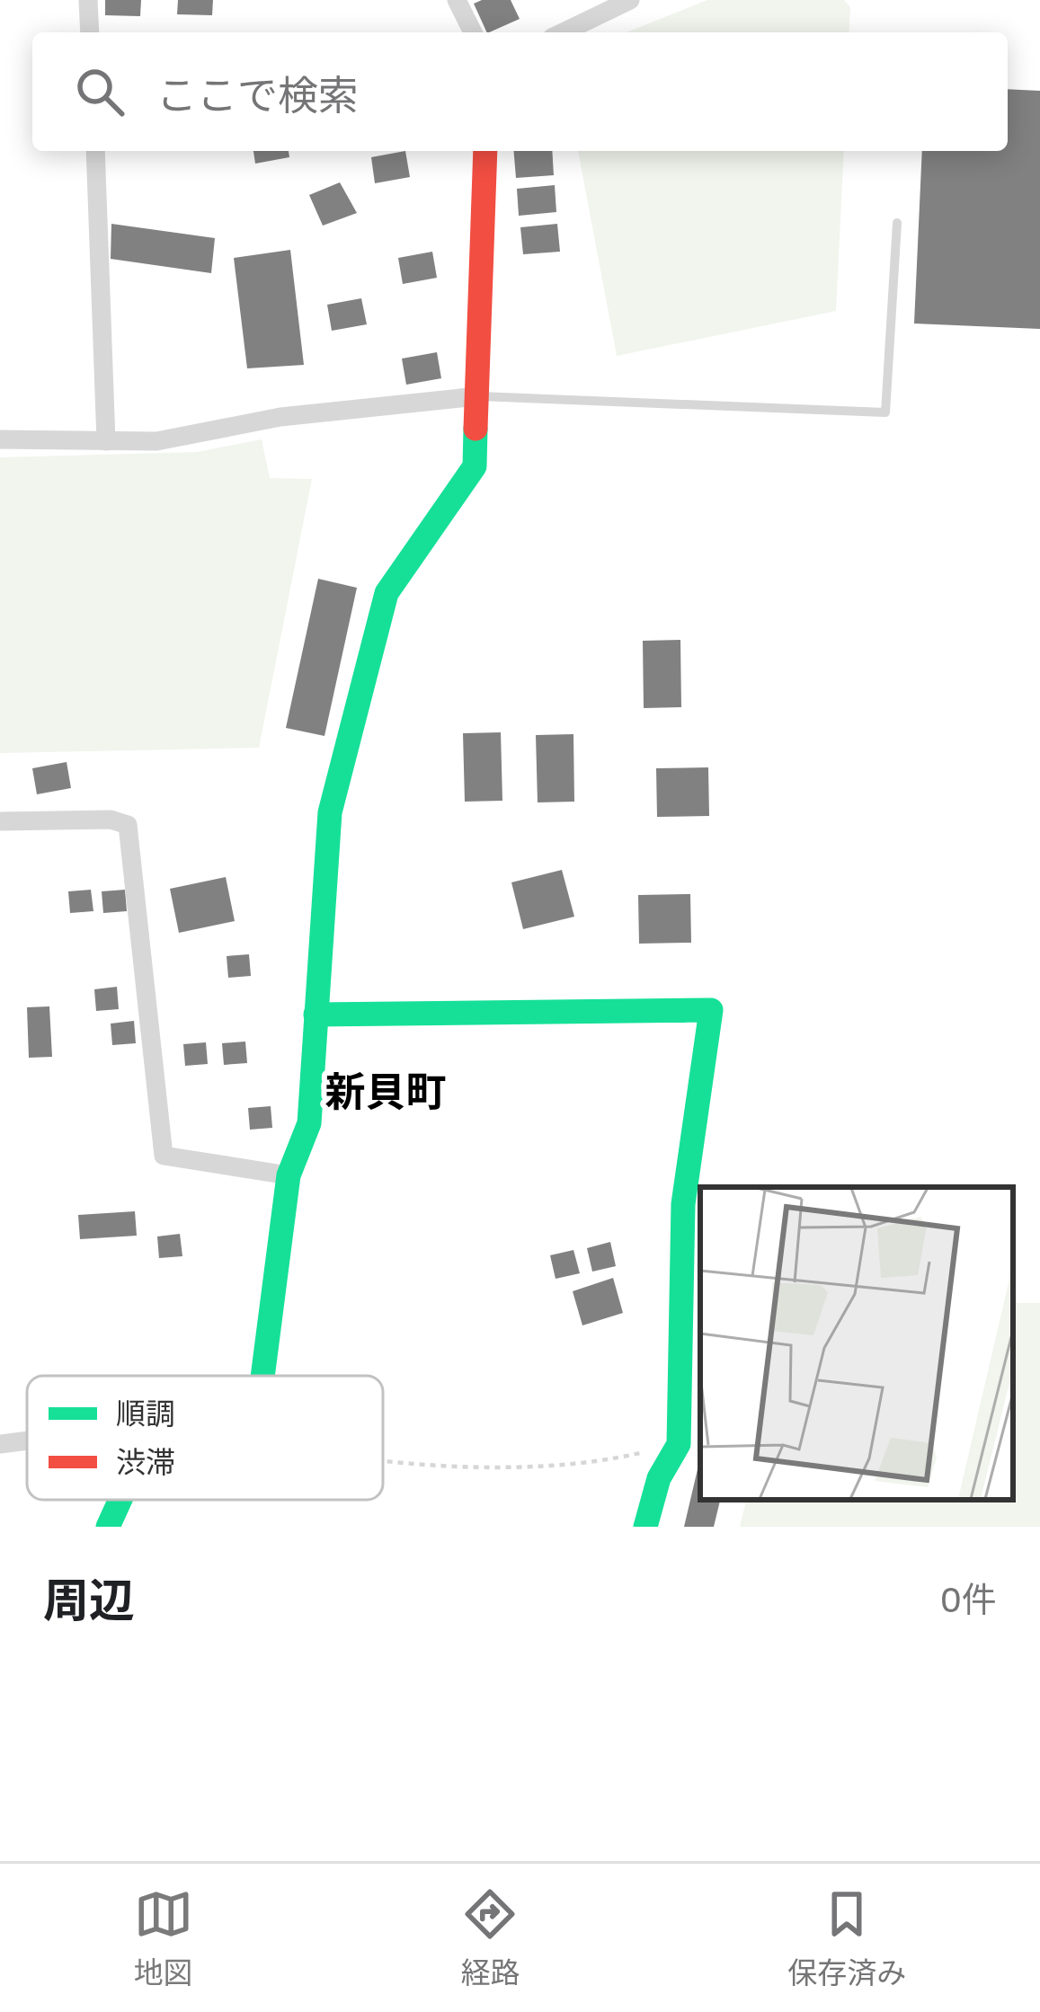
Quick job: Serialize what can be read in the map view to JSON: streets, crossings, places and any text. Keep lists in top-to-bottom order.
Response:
{
  "districts": ["新貝町"],
  "legend": ["順調", "渋滞"],
  "page": {
    "search": "ここで検索",
    "heading": ["周辺", "0件"],
    "nav": ["地図", "経路", "保存済み"]
  }
}
